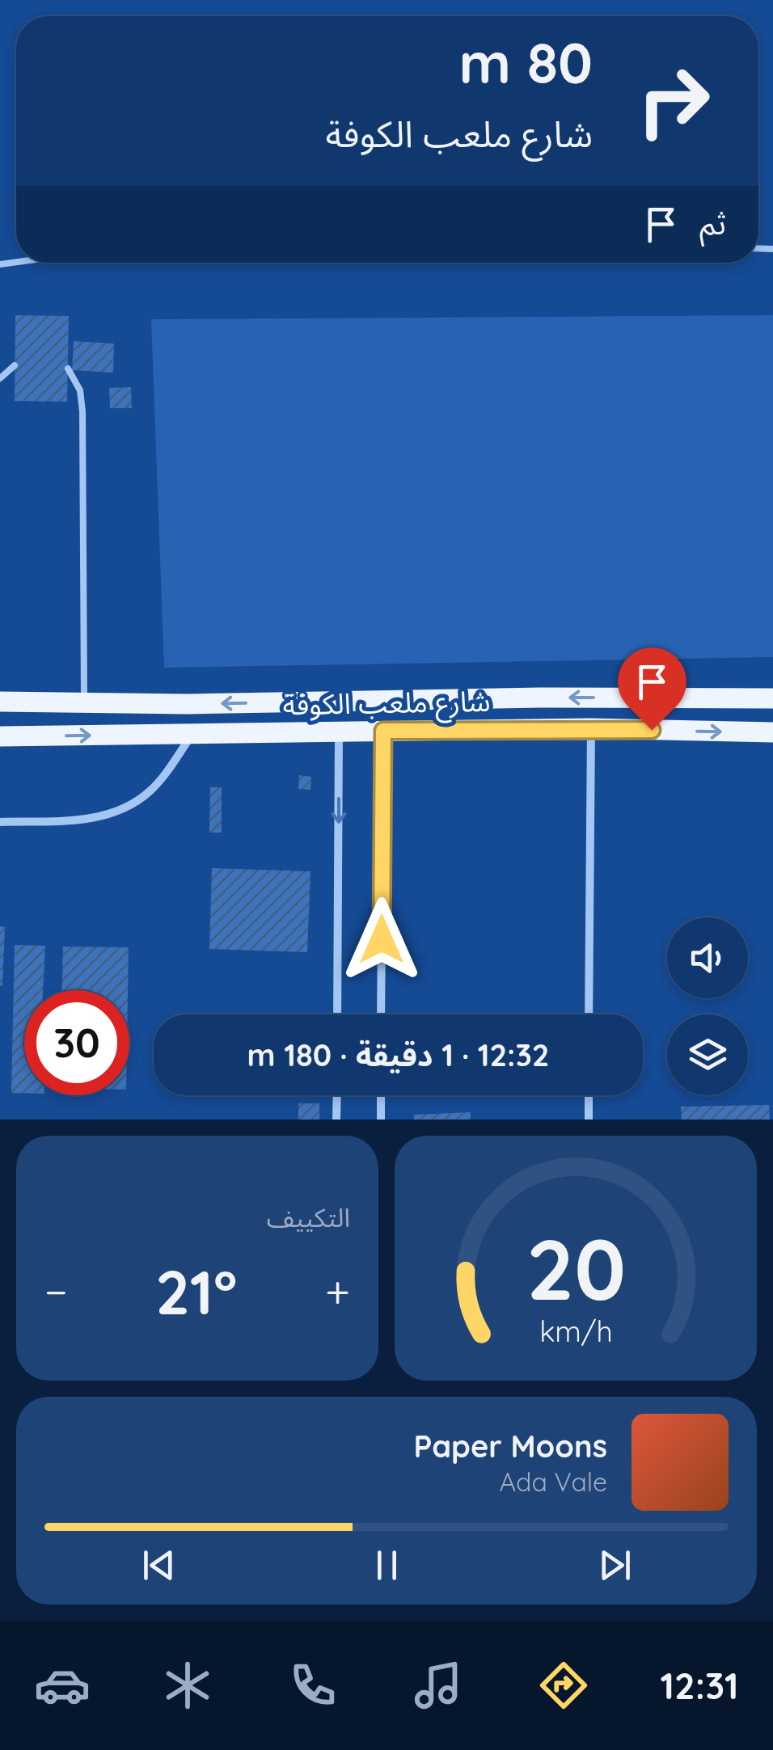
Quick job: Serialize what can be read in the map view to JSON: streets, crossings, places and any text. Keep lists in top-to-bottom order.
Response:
{
  "streets": {
    "main road": ["شارع ملعب الكوفة"]
  },
  "page": {
    "turn": ["80 m", "شارع ملعب الكوفة"],
    "then": "ثم",
    "limit": "30",
    "trip": "12:32 · 1 دقيقة · 180 m",
    "tile": "التكييف",
    "heat": ["−", "21°", "+"],
    "song": ["Paper Moons", "Ada Vale"],
    "tabs": "12:31",
    "gauge": ["20", "km/h"]
  }
}
